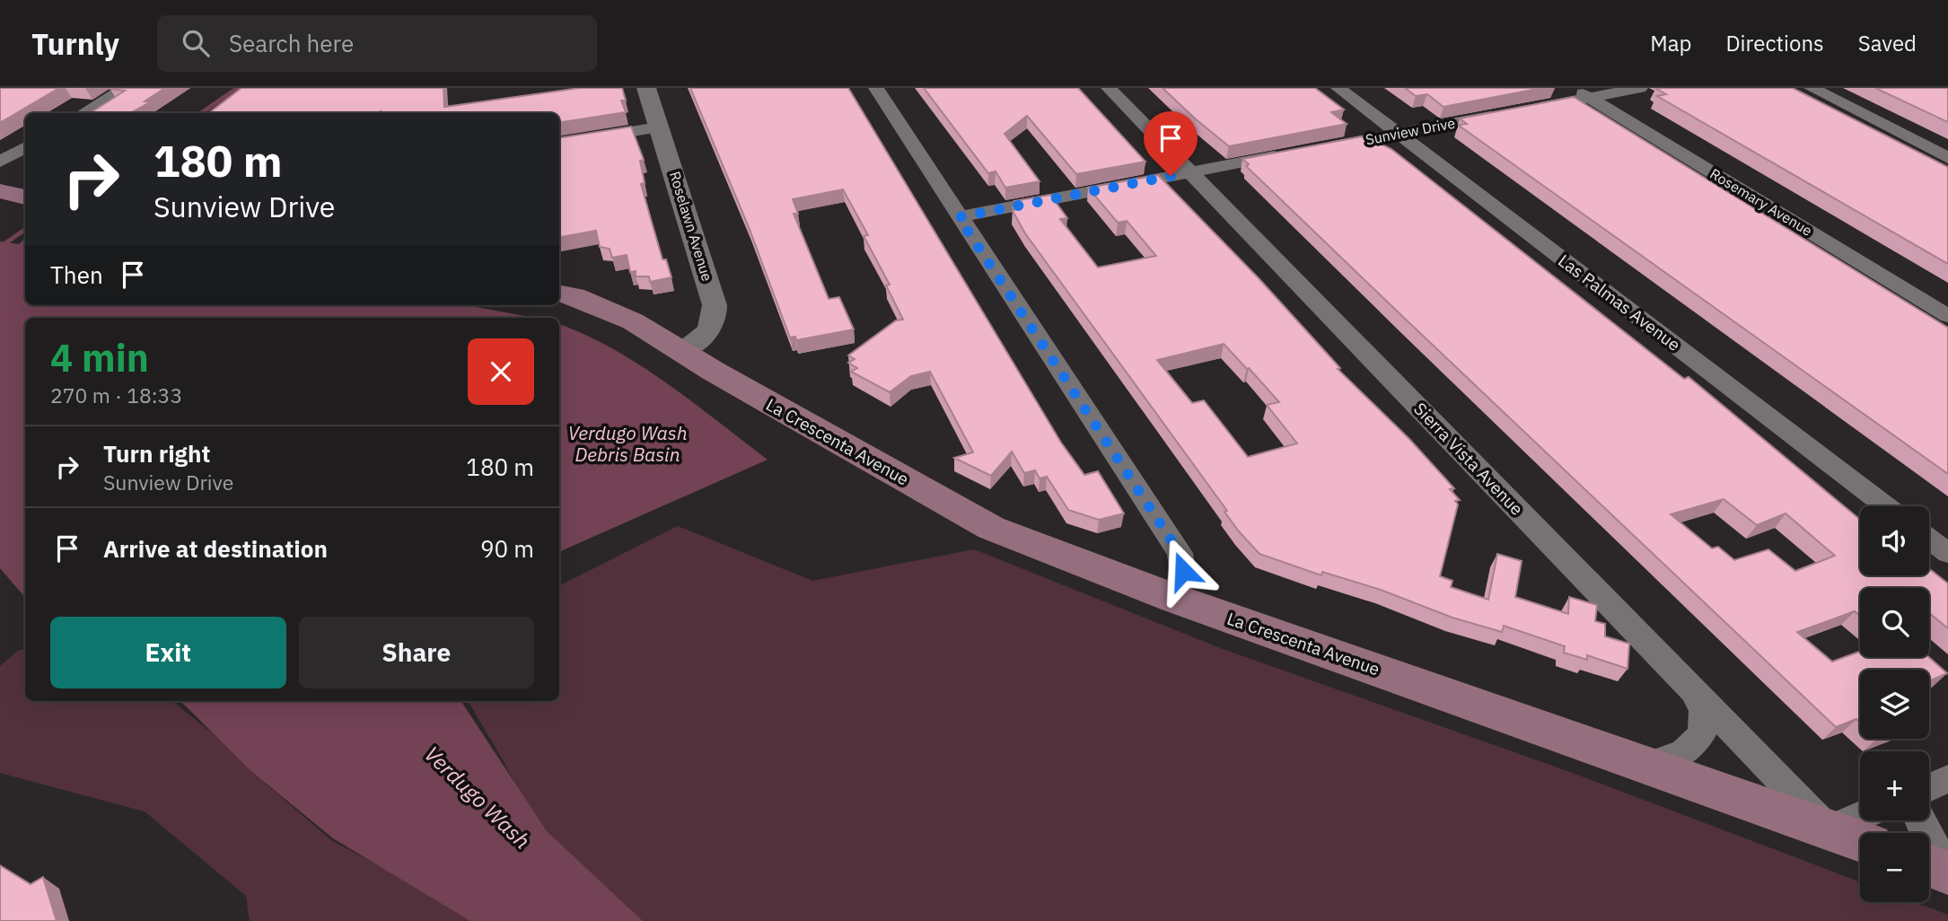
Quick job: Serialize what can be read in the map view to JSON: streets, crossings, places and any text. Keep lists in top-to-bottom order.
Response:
{
  "streets": {
    "main road": ["La Crescenta Avenue"],
    "street": [
      "Sunview Drive",
      "Rosemary Avenue",
      "Roselawn Avenue",
      "Las Palmas Avenue",
      "Sierra Vista Avenue"
    ]
  },
  "crossings": [
    ["Sunview Drive", "Las Palmas Avenue"],
    ["Roselawn Avenue", "La Crescenta Avenue"],
    ["La Crescenta Avenue", "Sierra Vista Avenue"]
  ],
  "water": ["Verdugo Wash Debris Basin", "Verdugo Wash"],
  "page": {
    "header": "Turnly",
    "search": "Search here",
    "nav": ["Map", "Directions", "Saved"],
    "turn": ["180 m", "Sunview Drive"],
    "then": "Then",
    "heading": ["4 min", "270 m · 18:33"],
    "list": [
      {
        "name": "Turn right",
        "note": "Sunview Drive",
        "value": "180 m"
      },
      {
        "name": "Arrive at destination",
        "value": "90 m"
      }
    ],
    "map_buttons": ["+", "−"],
    "buttons": ["Exit", "Share"]
  }
}
